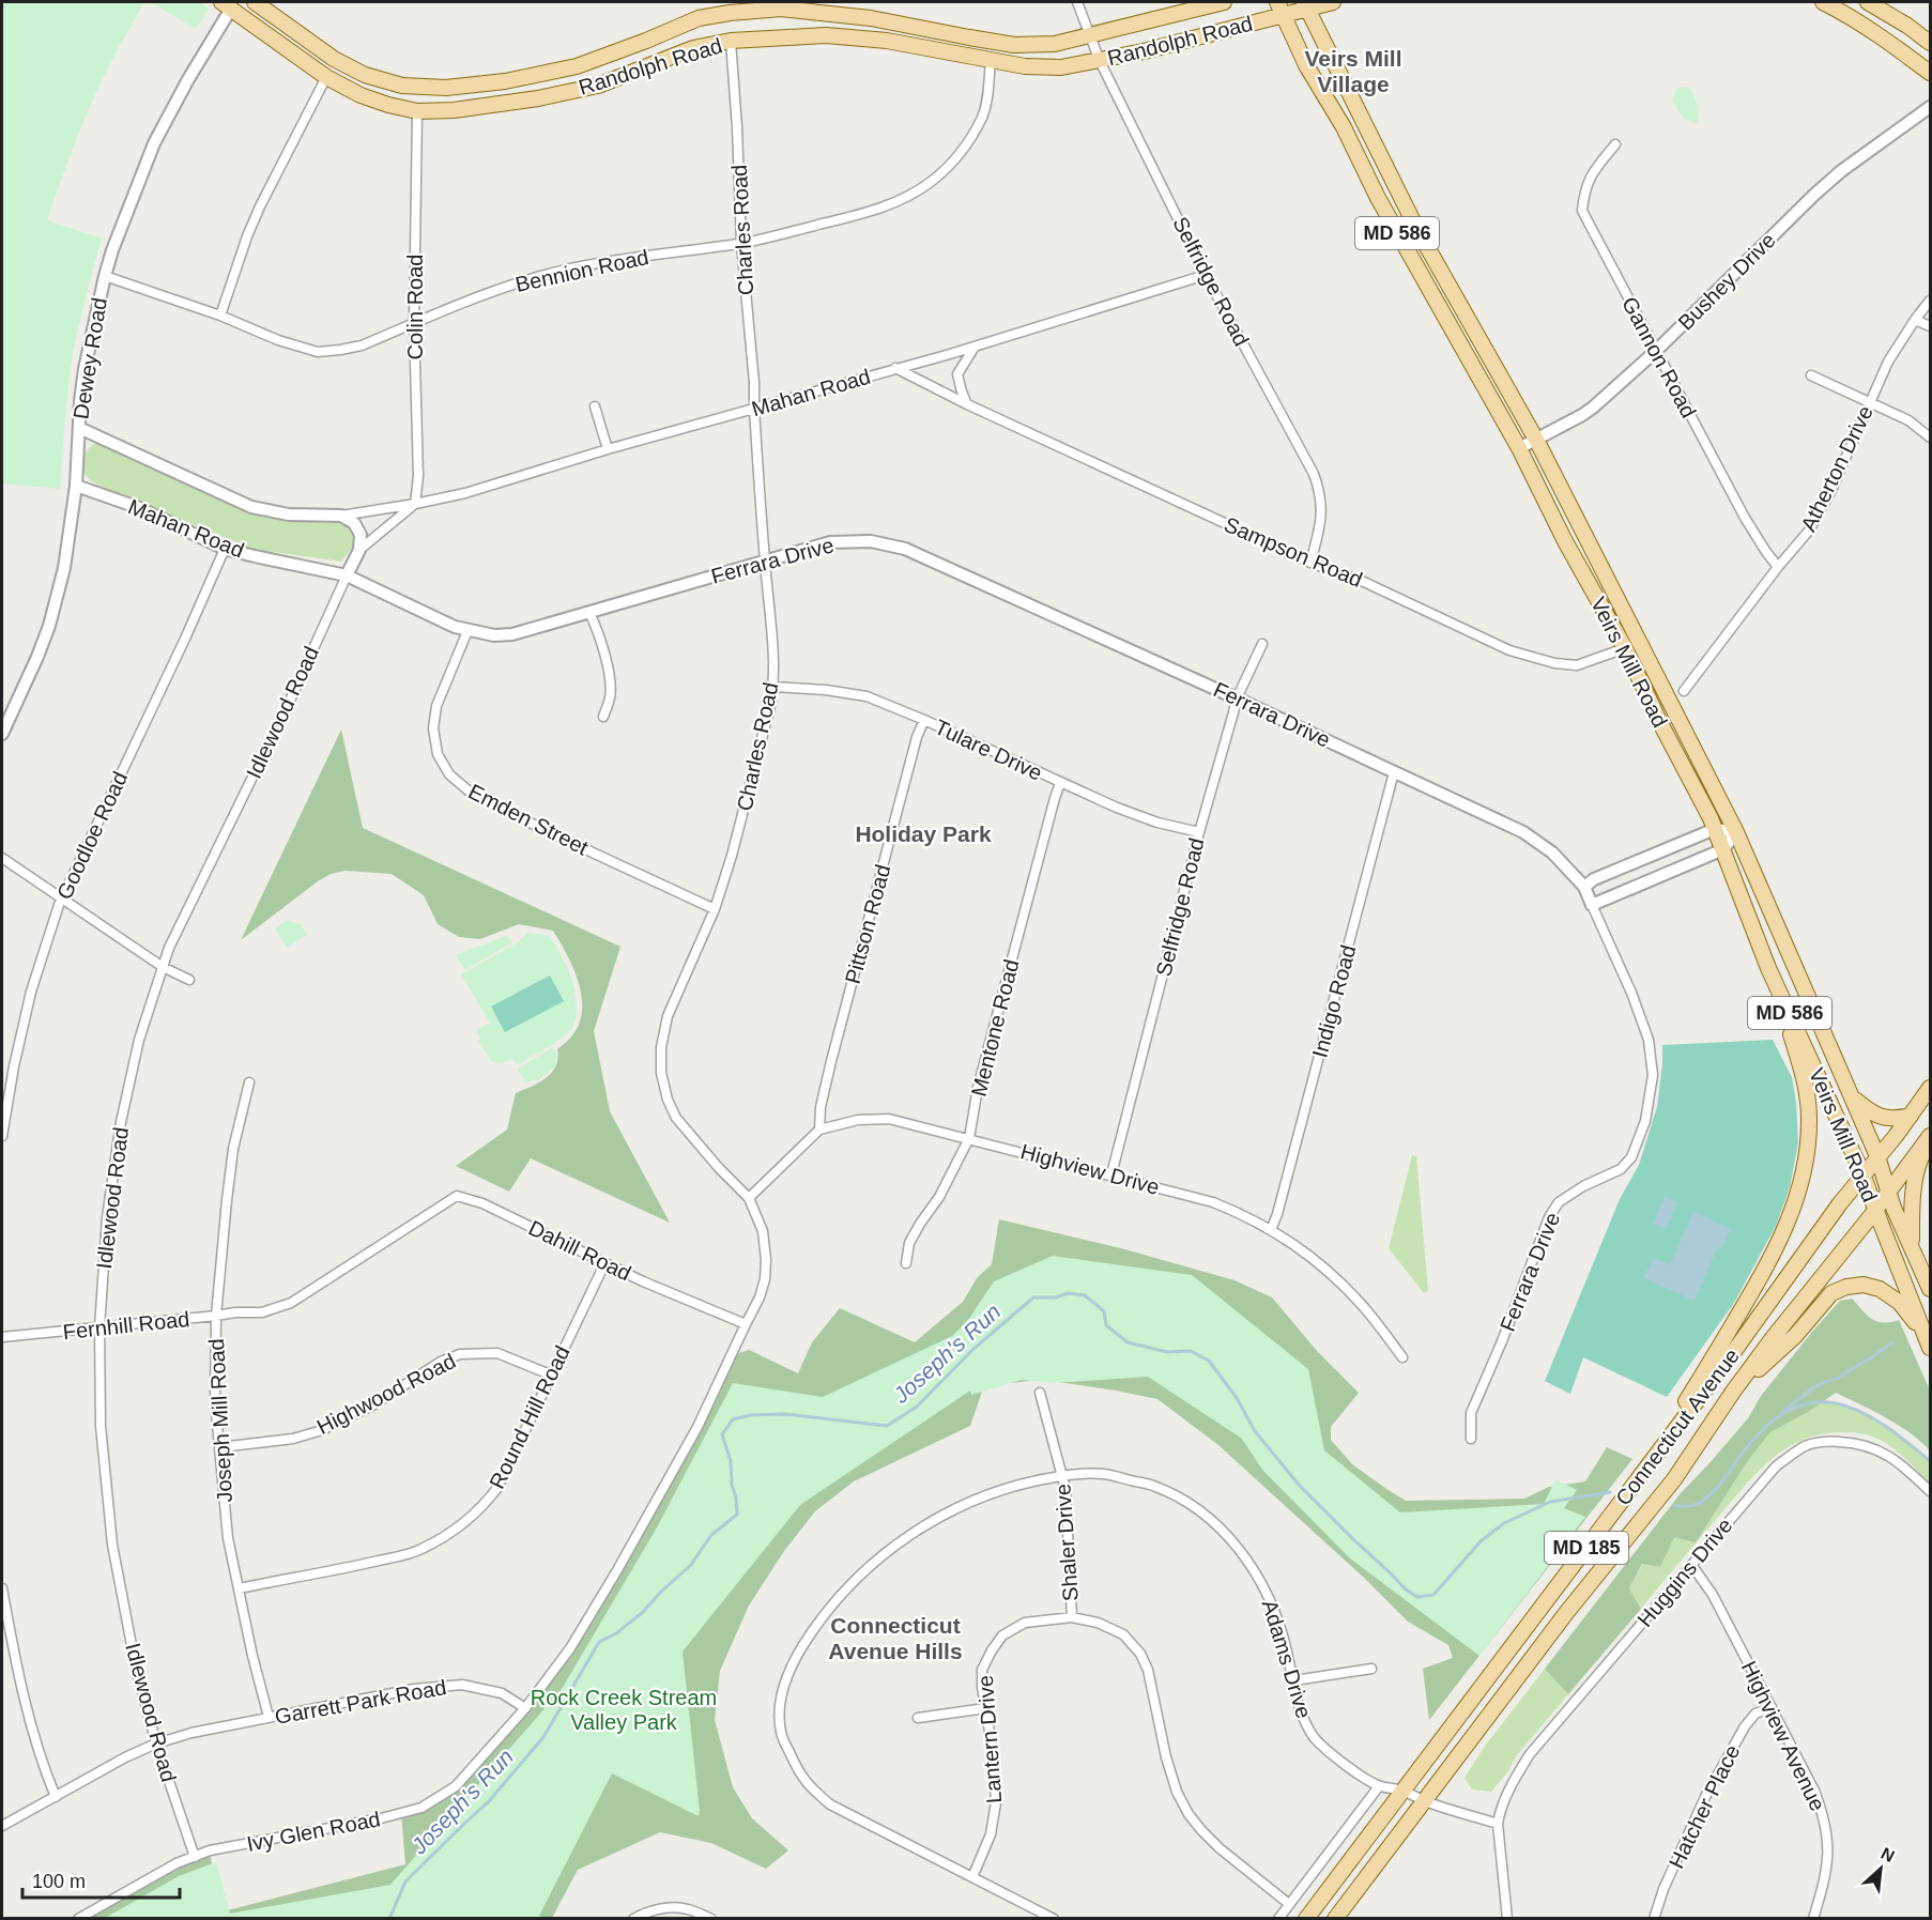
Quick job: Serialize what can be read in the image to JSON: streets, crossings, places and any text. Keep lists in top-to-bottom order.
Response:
{
  "streets": {
    "main road": [
      "Randolph Road",
      "MD 586",
      "Veirs Mill Road",
      "Connecticut Avenue",
      "MD 185"
    ],
    "street": [
      "Charles Road",
      "Bennion Road",
      "Selfridge Road",
      "Bushey Drive",
      "Colin Road",
      "Gannon Road",
      "Dewey Road",
      "Mahan Road",
      "Atherton Drive",
      "Sampson Road",
      "Ferrara Drive",
      "Idlewood Road",
      "Tulare Drive",
      "Emden Street",
      "Goodloe Road",
      "Pittson Road",
      "Indigo Road",
      "Mentone Road",
      "Highview Drive",
      "Dahill Road",
      "Fernhill Road",
      "Highwood Road",
      "Round Hill Road",
      "Joseph Mill Road",
      "Shaler Drive",
      "Huggins Drive",
      "Adams Drive",
      "Garrett Park Road",
      "Highview Avenue",
      "Lantern Drive",
      "Hatcher Place",
      "Ivy Glen Road"
    ]
  },
  "crossings": [
    ["Randolph Road", "Charles Road"],
    ["Randolph Road", "Bennion Road"],
    ["Randolph Road", "Selfridge Road"],
    ["Randolph Road", "Colin Road"],
    ["Randolph Road", "Dewey Road"],
    ["Randolph Road", "Veirs Mill Road"],
    ["Charles Road", "Bennion Road"],
    ["Charles Road", "Mahan Road"],
    ["Charles Road", "Ferrara Drive"],
    ["Charles Road", "Tulare Drive"],
    ["Charles Road", "Emden Street"],
    ["Charles Road", "Dahill Road"],
    ["Bennion Road", "Colin Road"],
    ["Bennion Road", "Dewey Road"],
    ["Selfridge Road", "Mahan Road"],
    ["Selfridge Road", "Sampson Road"],
    ["Selfridge Road", "Ferrara Drive"],
    ["Selfridge Road", "Tulare Drive"],
    ["Selfridge Road", "Highview Drive"],
    ["Bushey Drive", "Gannon Road"],
    ["Bushey Drive", "Veirs Mill Road"],
    ["Colin Road", "Mahan Road"],
    ["Gannon Road", "Atherton Drive"],
    ["Dewey Road", "Mahan Road"],
    ["Mahan Road", "Sampson Road"],
    ["Mahan Road", "Ferrara Drive"],
    ["Mahan Road", "Idlewood Road"],
    ["Mahan Road", "Goodloe Road"],
    ["Sampson Road", "Veirs Mill Road"],
    ["Ferrara Drive", "Idlewood Road"],
    ["Ferrara Drive", "Emden Street"],
    ["Ferrara Drive", "Indigo Road"],
    ["Veirs Mill Road", "Connecticut Avenue"],
    ["Idlewood Road", "Fernhill Road"],
    ["Idlewood Road", "Garrett Park Road"],
    ["Idlewood Road", "Ivy Glen Road"],
    ["Tulare Drive", "Pittson Road"],
    ["Tulare Drive", "Mentone Road"],
    ["Pittson Road", "Highview Drive"],
    ["Indigo Road", "Highview Drive"],
    ["Mentone Road", "Highview Drive"],
    ["Dahill Road", "Fernhill Road"],
    ["Dahill Road", "Round Hill Road"],
    ["Fernhill Road", "Joseph Mill Road"],
    ["Highwood Road", "Round Hill Road"],
    ["Highwood Road", "Joseph Mill Road"],
    ["Round Hill Road", "Joseph Mill Road"],
    ["Joseph Mill Road", "Garrett Park Road"],
    ["Connecticut Avenue", "Adams Drive"],
    ["Shaler Drive", "Adams Drive"],
    ["Shaler Drive", "Lantern Drive"],
    ["Huggins Drive", "Adams Drive"],
    ["Huggins Drive", "Highview Avenue"],
    ["Adams Drive", "Lantern Drive"],
    ["Garrett Park Road", "Ivy Glen Road"],
    ["Highview Avenue", "Hatcher Place"]
  ],
  "districts": ["Veirs Mill Village", "Holiday Park", "Connecticut Avenue Hills"],
  "water": ["Joseph's Run"],
  "parks": ["Rock Creek Stream Valley Park"],
  "scale_bar": "100 m",
  "north": "top right"
}
